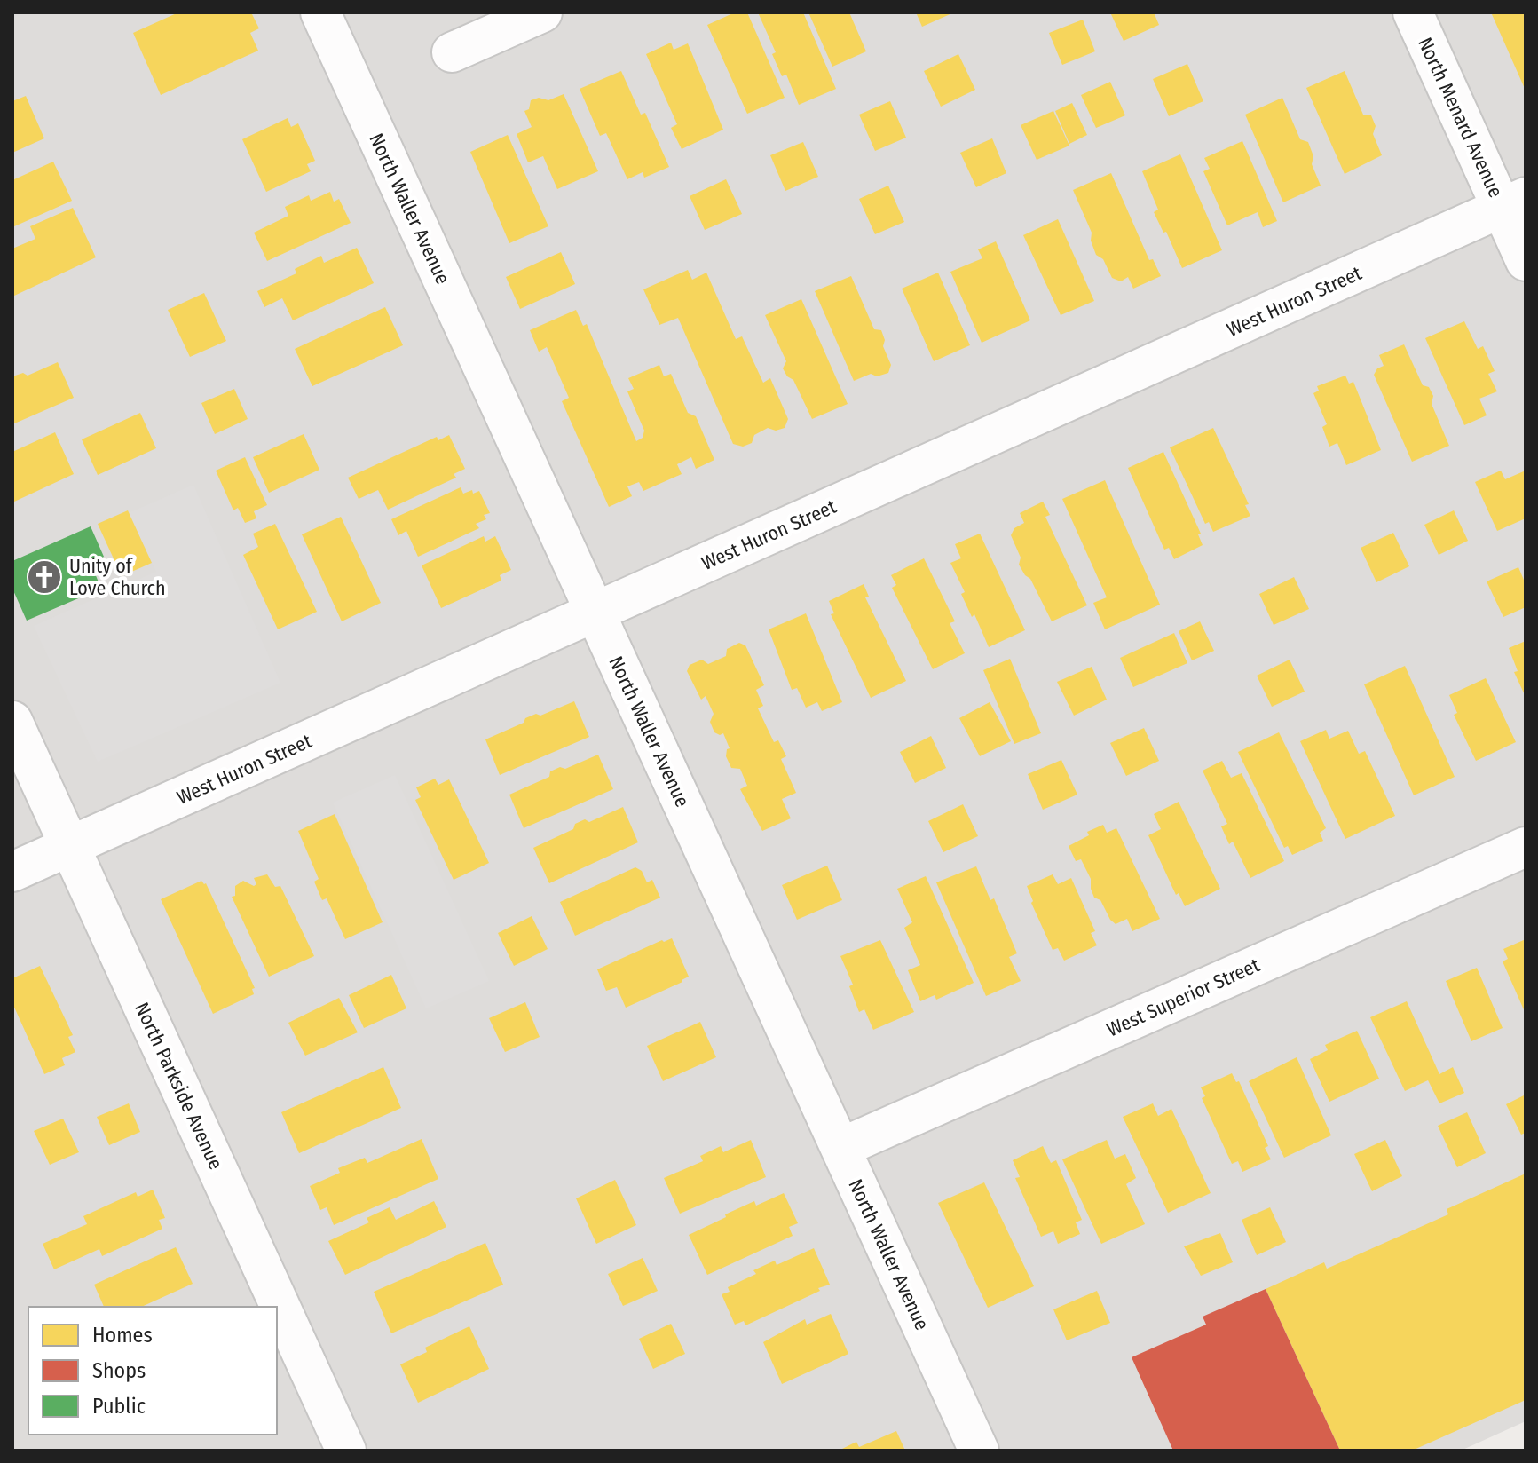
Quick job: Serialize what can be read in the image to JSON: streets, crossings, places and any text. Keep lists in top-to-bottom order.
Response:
{
  "streets": {
    "street": [
      "North Menard Avenue",
      "North Waller Avenue",
      "West Huron Street",
      "West Superior Street",
      "North Parkside Avenue"
    ]
  },
  "crossings": [
    ["North Menard Avenue", "West Huron Street"],
    ["North Waller Avenue", "West Huron Street"],
    ["North Waller Avenue", "West Superior Street"],
    ["West Huron Street", "North Parkside Avenue"]
  ],
  "places": {
    "church": ["Unity of Love Church"]
  },
  "legend": ["Homes", "Shops", "Public"]
}
